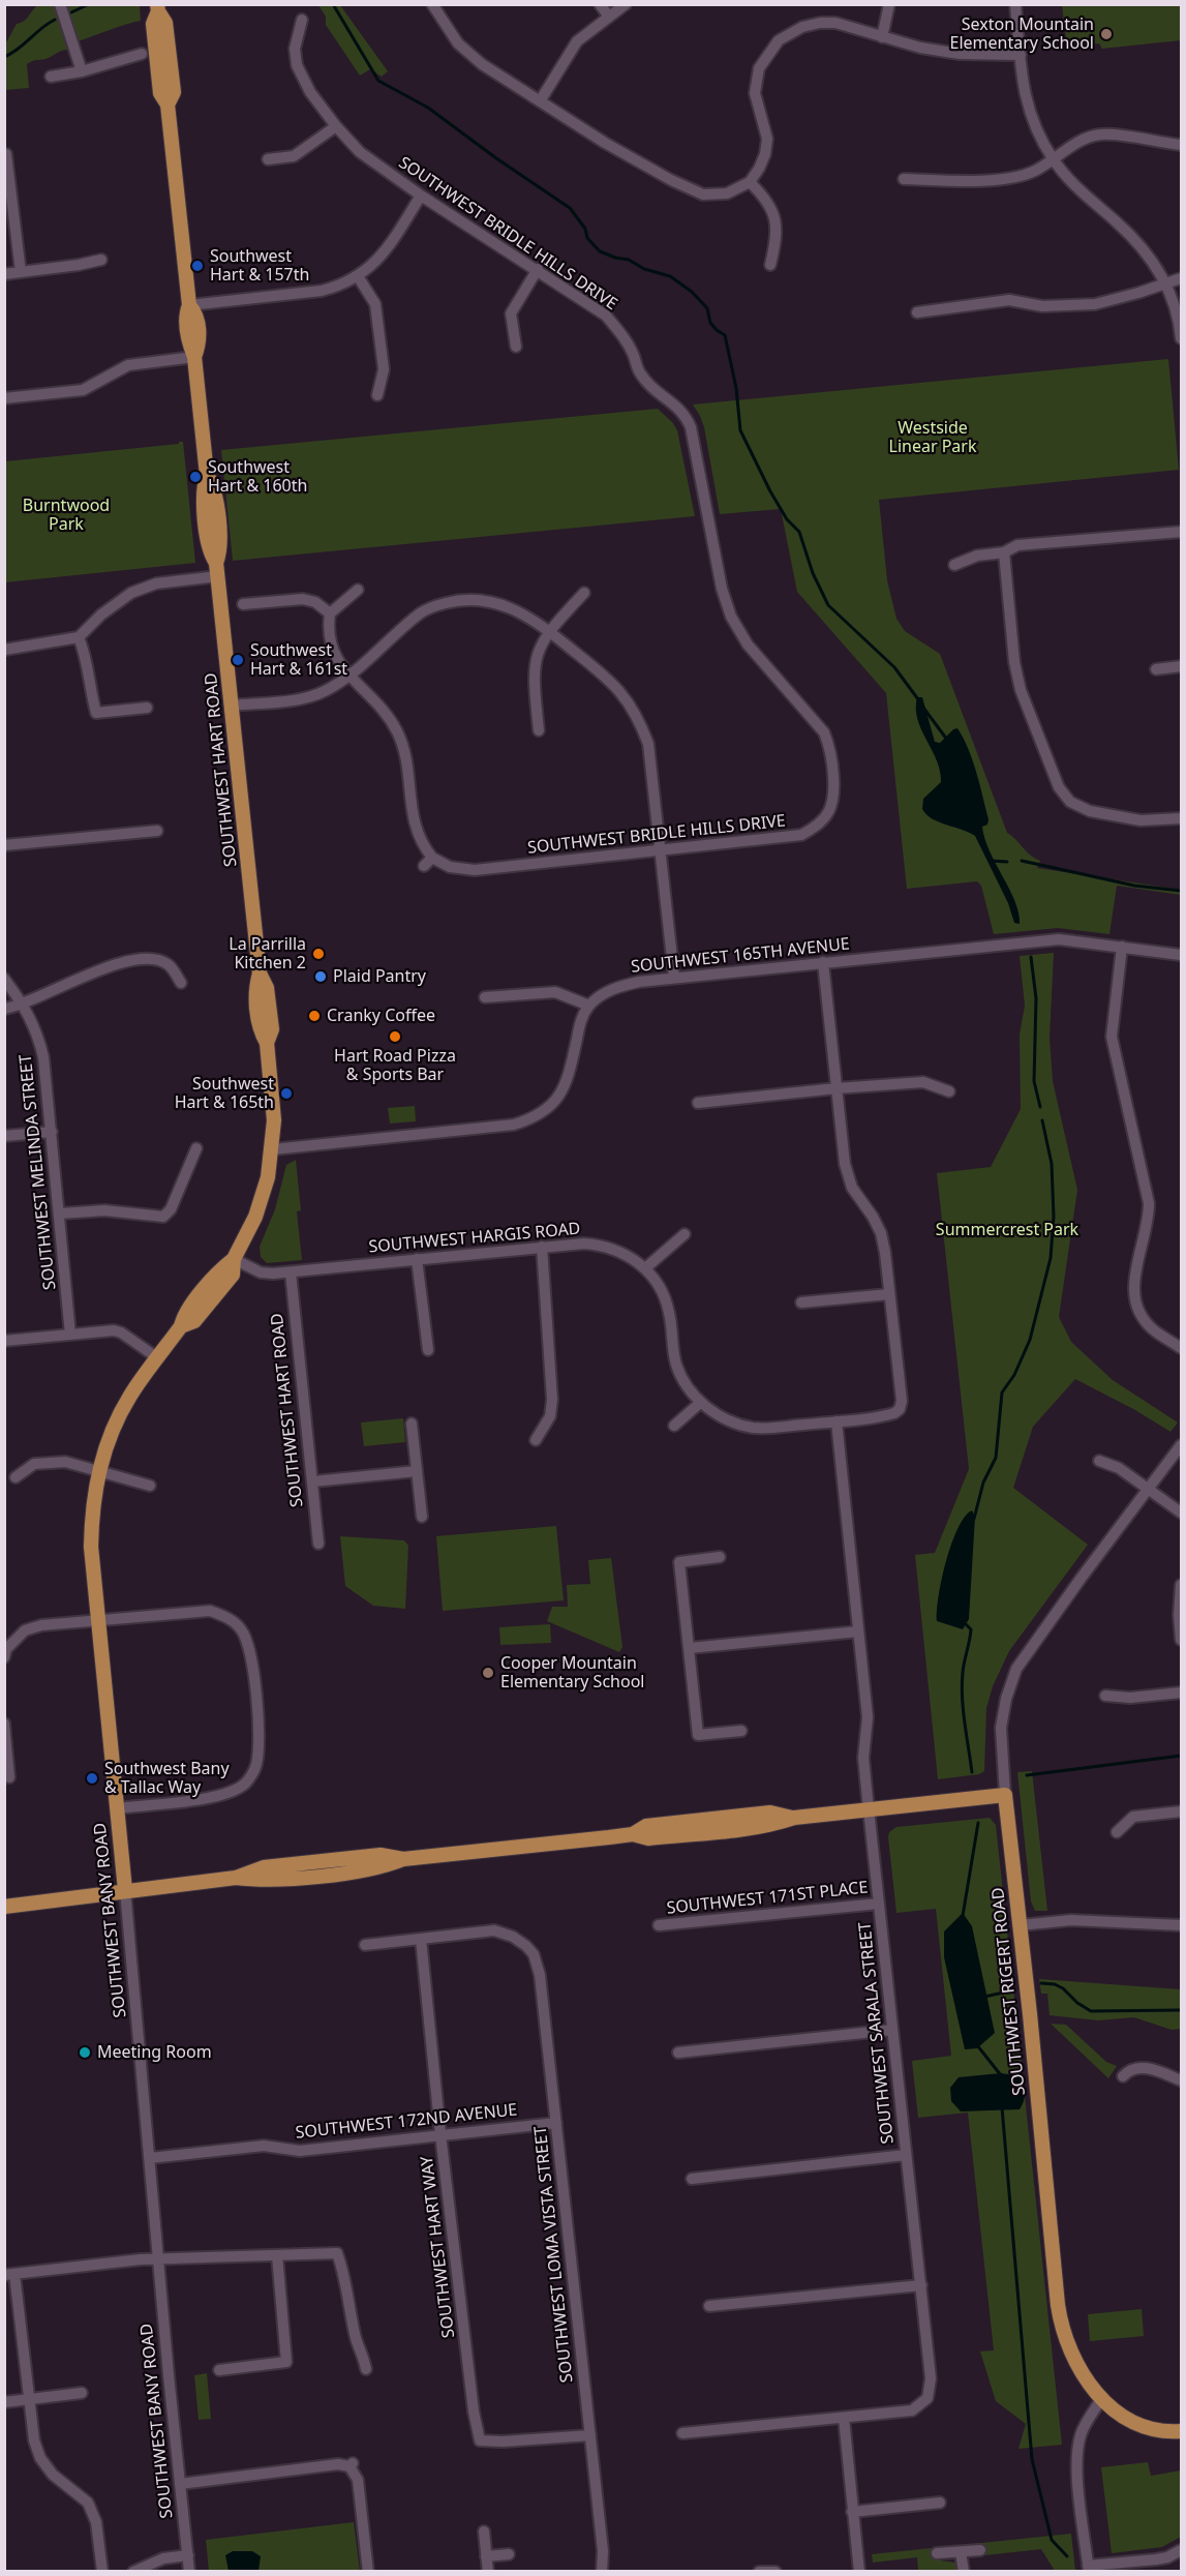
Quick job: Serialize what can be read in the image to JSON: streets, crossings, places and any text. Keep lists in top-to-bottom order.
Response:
{
  "streets": {
    "main road": ["SOUTHWEST HART ROAD", "SOUTHWEST BANY ROAD", "SOUTHWEST RIGERT ROAD"],
    "street": [
      "SOUTHWEST BRIDLE HILLS DRIVE",
      "SOUTHWEST 165TH AVENUE",
      "SOUTHWEST MELINDA STREET",
      "SOUTHWEST HARGIS ROAD",
      "SOUTHWEST 171ST PLACE",
      "SOUTHWEST SARALA STREET",
      "SOUTHWEST 172ND AVENUE",
      "SOUTHWEST HART WAY",
      "SOUTHWEST LOMA VISTA STREET"
    ]
  },
  "crossings": [
    ["SOUTHWEST HART ROAD", "SOUTHWEST HARGIS ROAD"],
    ["SOUTHWEST HART ROAD", "SOUTHWEST BANY ROAD"],
    ["SOUTHWEST 165TH AVENUE", "SOUTHWEST HARGIS ROAD"],
    ["SOUTHWEST HARGIS ROAD", "SOUTHWEST BANY ROAD"],
    ["SOUTHWEST HARGIS ROAD", "SOUTHWEST SARALA STREET"],
    ["SOUTHWEST 171ST PLACE", "SOUTHWEST SARALA STREET"],
    ["SOUTHWEST BANY ROAD", "SOUTHWEST 172ND AVENUE"],
    ["SOUTHWEST 172ND AVENUE", "SOUTHWEST HART WAY"],
    ["SOUTHWEST 172ND AVENUE", "SOUTHWEST LOMA VISTA STREET"],
    ["SOUTHWEST HART WAY", "SOUTHWEST LOMA VISTA STREET"]
  ],
  "parks": ["Westside Linear Park", "Burntwood Park", "Summercrest Park"],
  "places": [
    "Sexton Mountain Elementary School",
    "Southwest Hart & 157th",
    "Southwest Hart & 160th",
    "Southwest Hart & 161st",
    "La Parrilla Kitchen 2",
    "Plaid Pantry",
    "Cranky Coffee",
    "Hart Road Pizza & Sports Bar",
    "Southwest Hart & 165th",
    "Cooper Mountain Elementary School",
    "Southwest Bany & Tallac Way",
    "Meeting Room"
  ]
}
